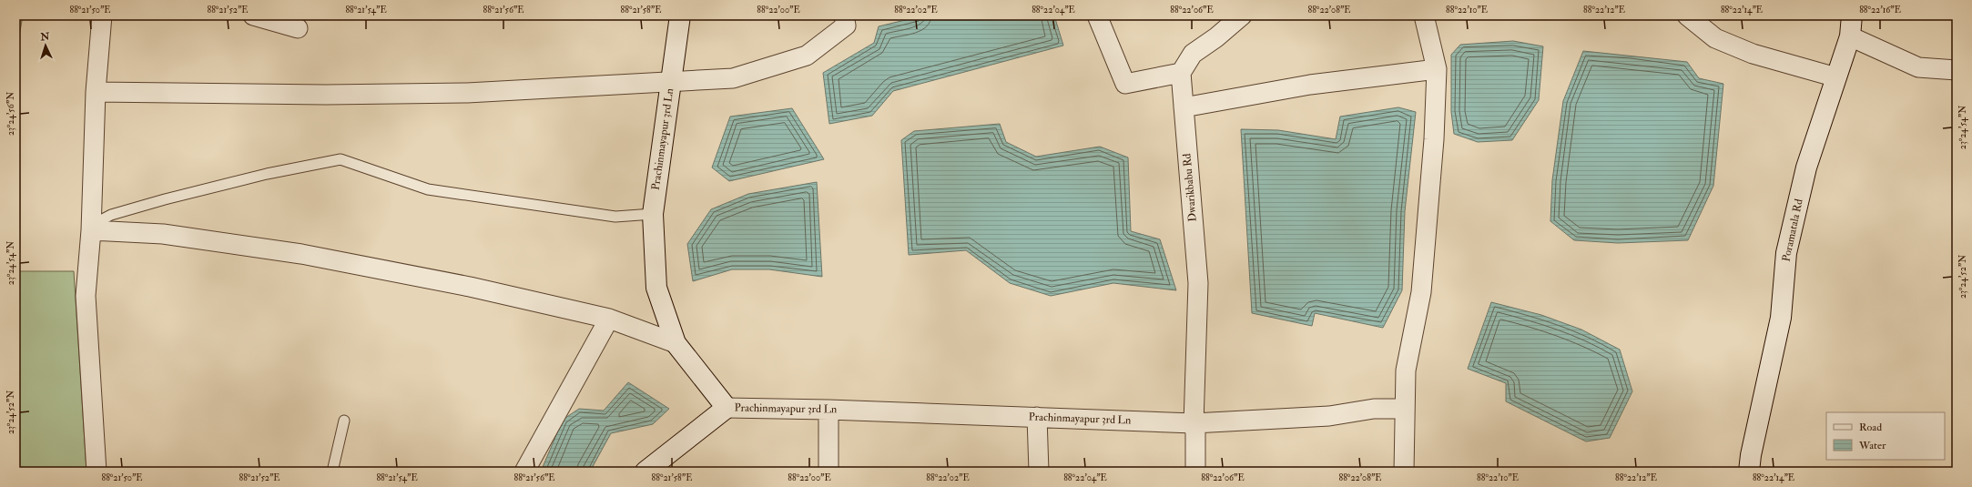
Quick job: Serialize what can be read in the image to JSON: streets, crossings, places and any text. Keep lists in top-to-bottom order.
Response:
{
  "streets": {
    "main road": ["Prachinmayapur 3rd Ln", "Poramatala Rd"],
    "street": ["Dwarikbabu Rd"]
  },
  "crossings": [
    ["Prachinmayapur 3rd Ln", "Dwarikbabu Rd"]
  ],
  "legend": ["Road", "Water"],
  "north": "top",
  "coordinates": [
    "88°21'50\"E",
    "88°21'52\"E",
    "88°21'54\"E",
    "88°21'56\"E",
    "88°21'58\"E",
    "88°22'00\"E",
    "88°22'02\"E",
    "88°22'04\"E",
    "88°22'06\"E",
    "88°22'08\"E",
    "88°22'10\"E",
    "88°22'12\"E",
    "88°22'14\"E",
    "88°22'16\"E",
    "23°24'56\"N",
    "23°24'54\"N",
    "23°24'52\"N"
  ]
}
